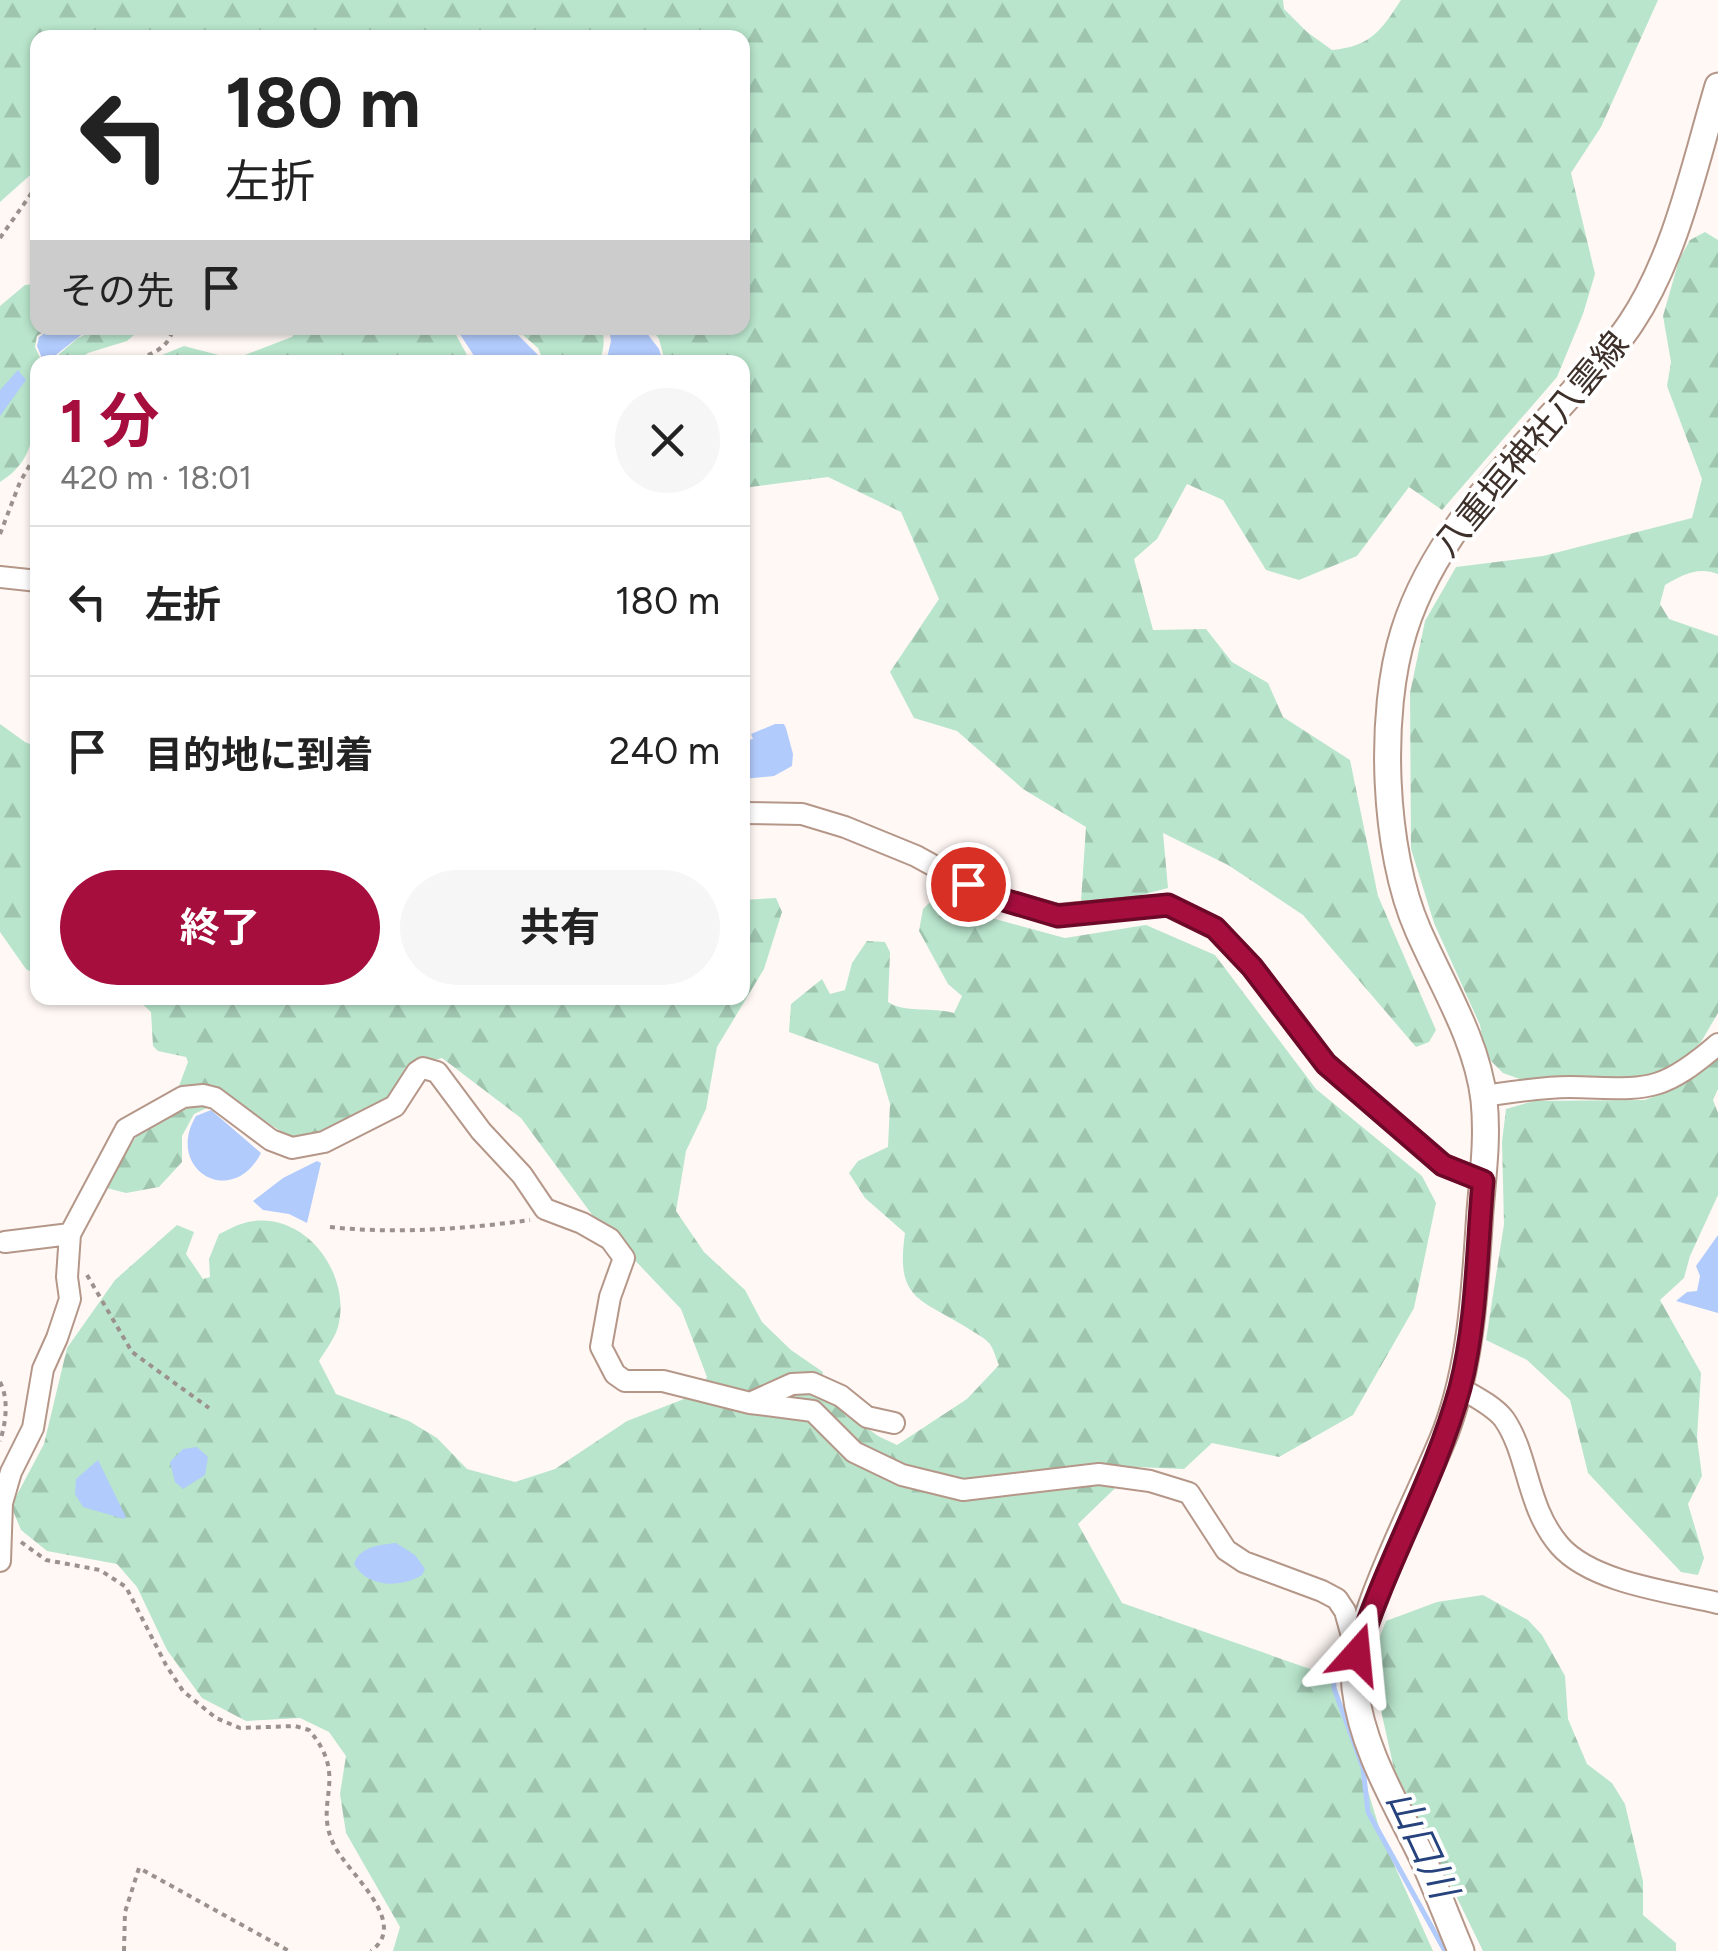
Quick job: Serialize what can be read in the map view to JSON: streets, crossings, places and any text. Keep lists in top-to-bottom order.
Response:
{
  "streets": {
    "main road": ["八重垣神社八雲線"]
  },
  "water": ["山口川"],
  "page": {
    "turn": ["180 m", "左折"],
    "then": "その先",
    "heading": ["1 分", "420 m · 18:01"],
    "list": [
      {
        "name": "左折",
        "value": "180 m"
      },
      {
        "name": "目的地に到着",
        "value": "240 m"
      }
    ],
    "buttons": ["終了", "共有"]
  }
}
